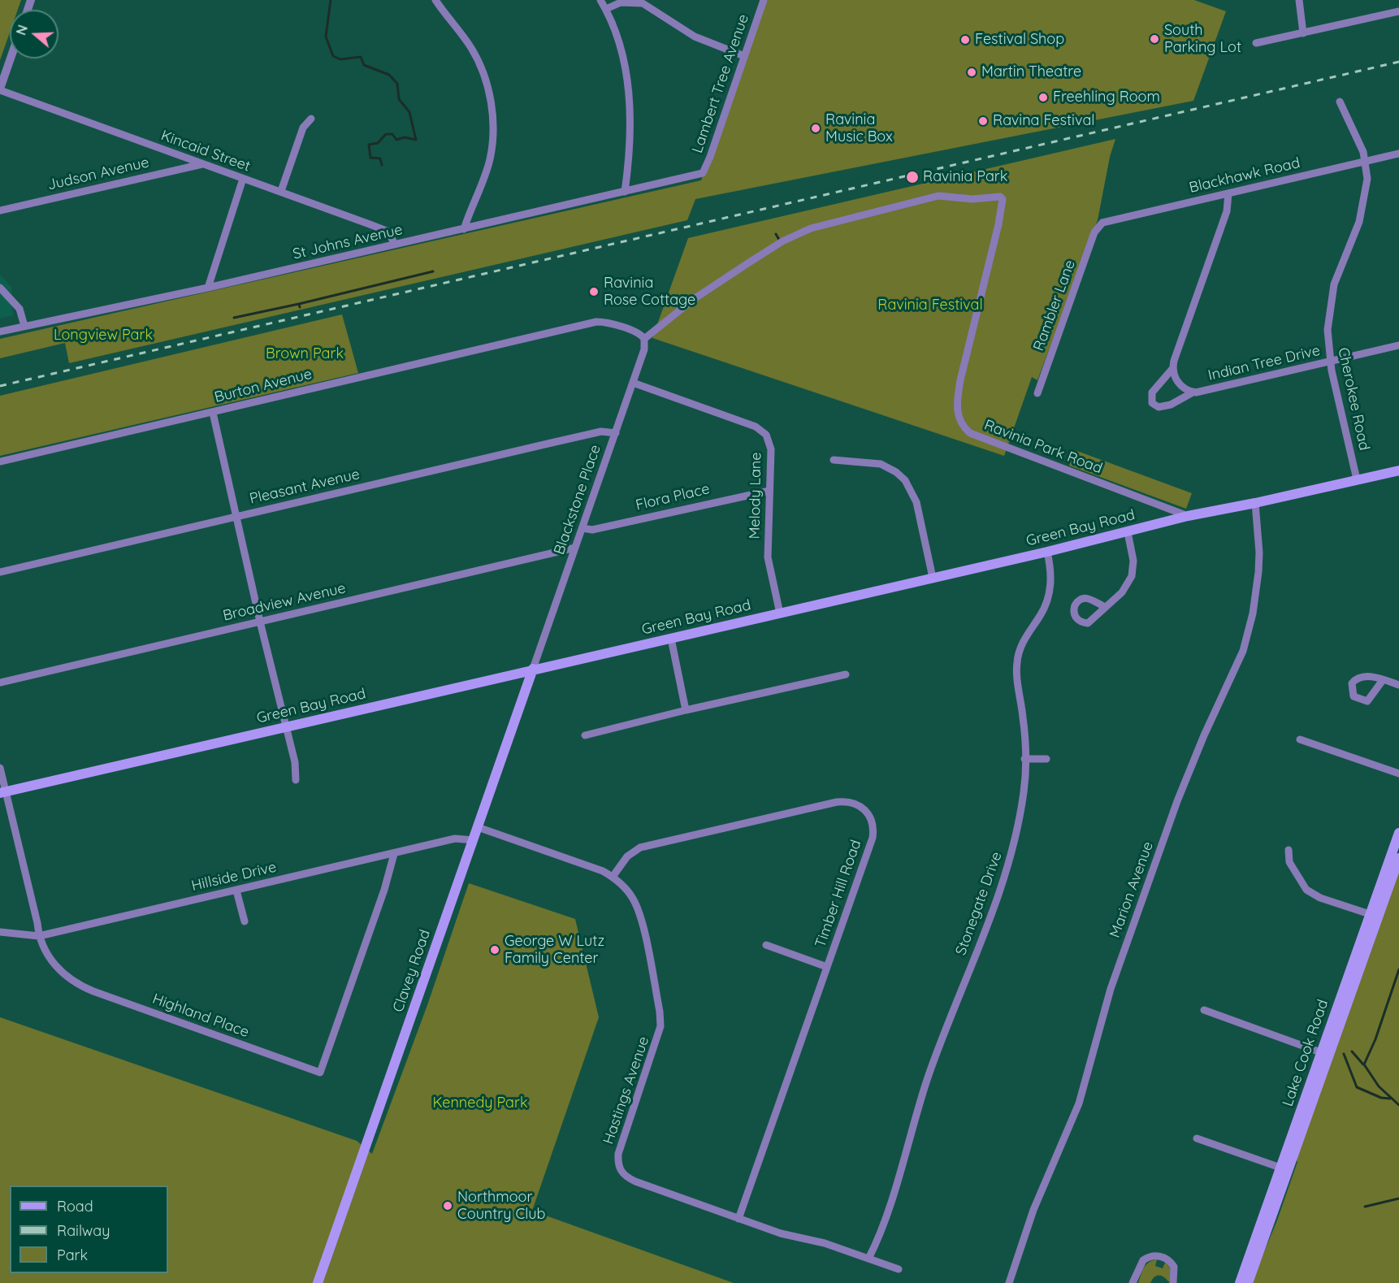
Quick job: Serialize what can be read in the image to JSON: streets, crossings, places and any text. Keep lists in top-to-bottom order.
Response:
{
  "streets": {
    "main road": ["Green Bay Road", "Clavey Road", "Lake Cook Road"],
    "street": [
      "Lambert Tree Avenue",
      "Kincaid Street",
      "Judson Avenue",
      "Blackhawk Road",
      "St Johns Avenue",
      "Rambler Lane",
      "Indian Tree Drive",
      "Burton Avenue",
      "Cherokee Road",
      "Ravinia Park Road",
      "Pleasant Avenue",
      "Melody Lane",
      "Flora Place",
      "Blackstone Place",
      "Broadview Avenue",
      "Hillside Drive",
      "Marion Avenue",
      "Timber Hill Road",
      "Stonegate Drive",
      "Highland Place",
      "Hastings Avenue"
    ]
  },
  "crossings": [
    ["Lambert Tree Avenue", "St Johns Avenue"],
    ["Kincaid Street", "Judson Avenue"],
    ["Kincaid Street", "St Johns Avenue"],
    ["Blackhawk Road", "Rambler Lane"],
    ["Blackhawk Road", "Indian Tree Drive"],
    ["Blackhawk Road", "Cherokee Road"],
    ["Indian Tree Drive", "Cherokee Road"],
    ["Burton Avenue", "Ravinia Park Road"],
    ["Burton Avenue", "Blackstone Place"],
    ["Cherokee Road", "Green Bay Road"],
    ["Ravinia Park Road", "Blackstone Place"],
    ["Ravinia Park Road", "Green Bay Road"],
    ["Pleasant Avenue", "Blackstone Place"],
    ["Melody Lane", "Flora Place"],
    ["Melody Lane", "Blackstone Place"],
    ["Melody Lane", "Green Bay Road"],
    ["Flora Place", "Blackstone Place"],
    ["Blackstone Place", "Green Bay Road"],
    ["Blackstone Place", "Broadview Avenue"],
    ["Blackstone Place", "Clavey Road"],
    ["Green Bay Road", "Marion Avenue"],
    ["Green Bay Road", "Stonegate Drive"],
    ["Green Bay Road", "Clavey Road"],
    ["Green Bay Road", "Highland Place"],
    ["Hillside Drive", "Clavey Road"],
    ["Hillside Drive", "Highland Place"],
    ["Timber Hill Road", "Hastings Avenue"],
    ["Stonegate Drive", "Hastings Avenue"],
    ["Clavey Road", "Hastings Avenue"]
  ],
  "parks": [
    "Ravinia Festival",
    "Longview Park",
    "Brown Park",
    "Kennedy Park"
  ],
  "places": [
    "South Parking Lot",
    "Festival Shop",
    "Martin Theatre",
    "Freehling Room",
    "Ravina Festival",
    "Ravinia Music Box",
    "Ravinia Park",
    "Ravinia Rose Cottage",
    "George W Lutz Family Center",
    "Northmoor Country Club"
  ],
  "legend": ["Road", "Railway", "Park"],
  "north": "left"
}
